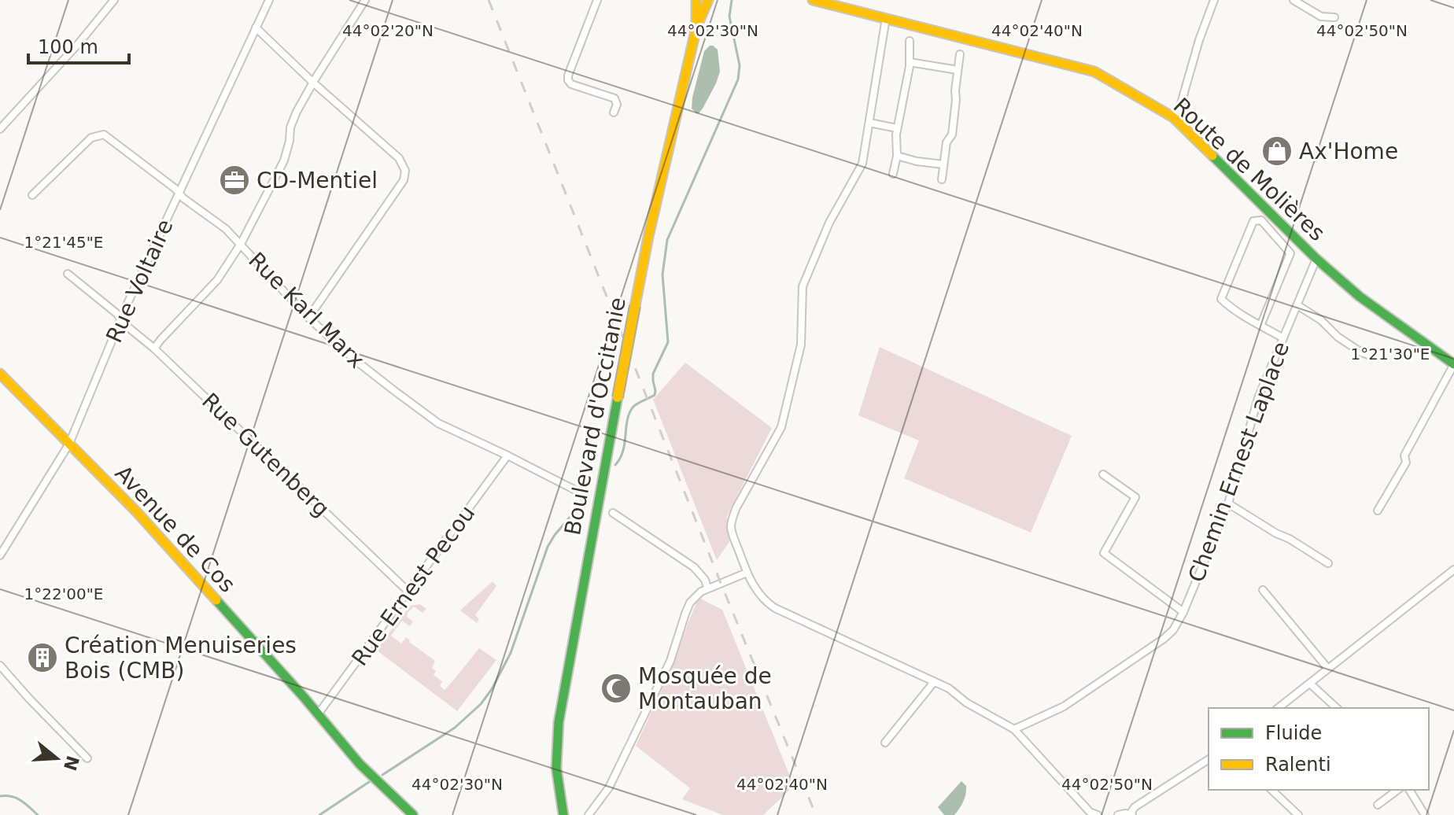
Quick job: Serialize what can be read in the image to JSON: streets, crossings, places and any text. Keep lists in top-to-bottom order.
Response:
{
  "streets": {
    "main road": ["Route de Molières", "Boulevard d'Occitanie", "Avenue de Cos"],
    "street": [
      "Rue Voltaire",
      "Rue Karl Marx",
      "Rue Gutenberg",
      "Chemin Ernest Laplace",
      "Rue Ernest Pecou"
    ]
  },
  "crossings": [
    ["Route de Molières", "Chemin Ernest Laplace"],
    ["Rue Voltaire", "Rue Karl Marx"],
    ["Rue Voltaire", "Rue Gutenberg"],
    ["Rue Voltaire", "Avenue de Cos"],
    ["Rue Karl Marx", "Rue Ernest Pecou"],
    ["Rue Gutenberg", "Rue Ernest Pecou"],
    ["Avenue de Cos", "Rue Ernest Pecou"]
  ],
  "places": {
    "shop": ["Ax'Home"],
    "office": ["CD-Mentiel"],
    "building": ["Création Menuiseries Bois (CMB)"],
    "mosque": ["Mosquée de Montauban"]
  },
  "legend": ["Fluide", "Ralenti"],
  "scale_bar": "100 m",
  "north": "right",
  "coordinates": [
    "44°02'20\"N",
    "44°02'30\"N",
    "44°02'40\"N",
    "44°02'50\"N",
    "1°21'45\"E",
    "1°21'30\"E",
    "1°22'00\"E"
  ]
}
